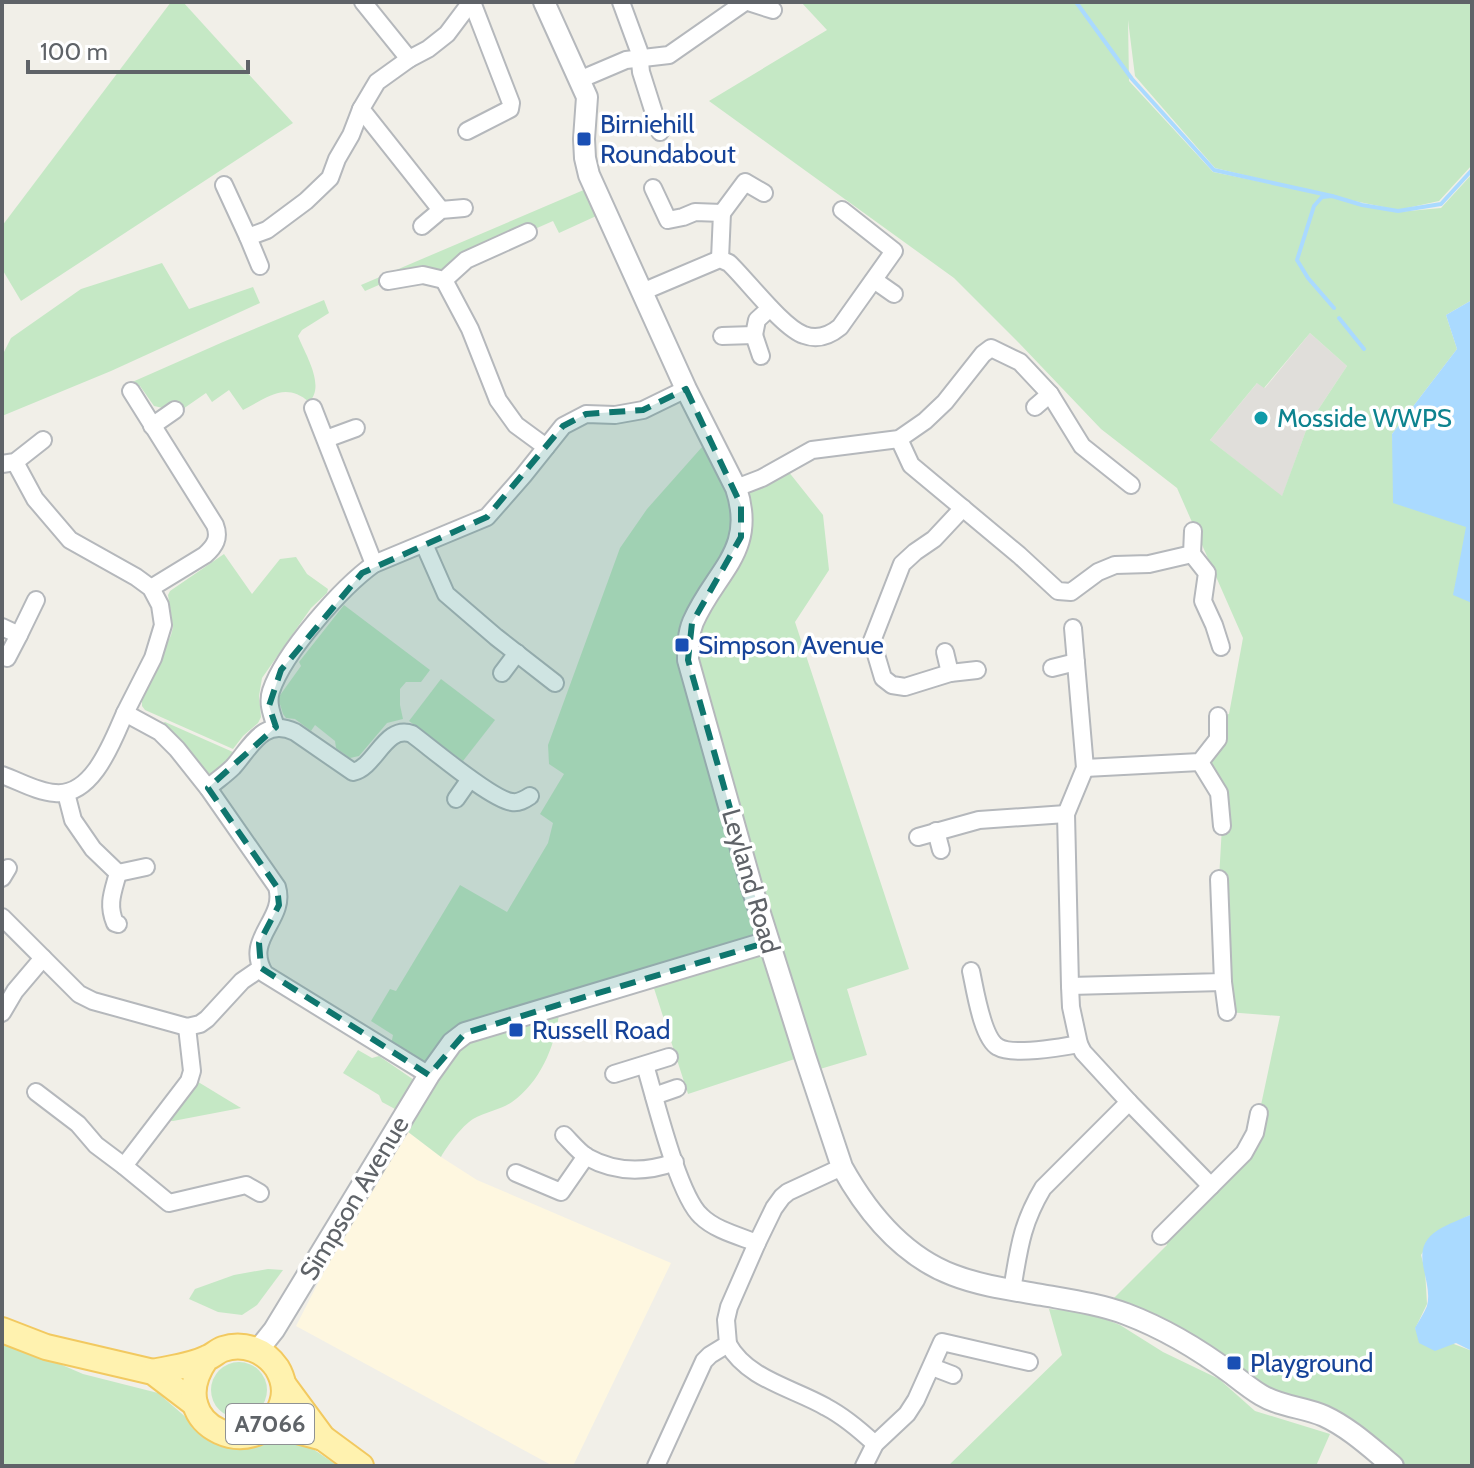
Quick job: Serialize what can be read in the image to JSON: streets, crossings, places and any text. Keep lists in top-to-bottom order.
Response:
{
  "streets": {
    "main road": ["A7066"],
    "street": ["Leyland Road", "Simpson Avenue"]
  },
  "crossings": [
    ["Leyland Road", "Simpson Avenue"],
    ["Simpson Avenue", "A7066"]
  ],
  "places": {
    "transit": [
      "Birniehill Roundabout",
      "Simpson Avenue",
      "Russell Road",
      "Playground"
    ],
    "other": ["Mosside WWPS"]
  },
  "scale_bar": "100 m"
}
